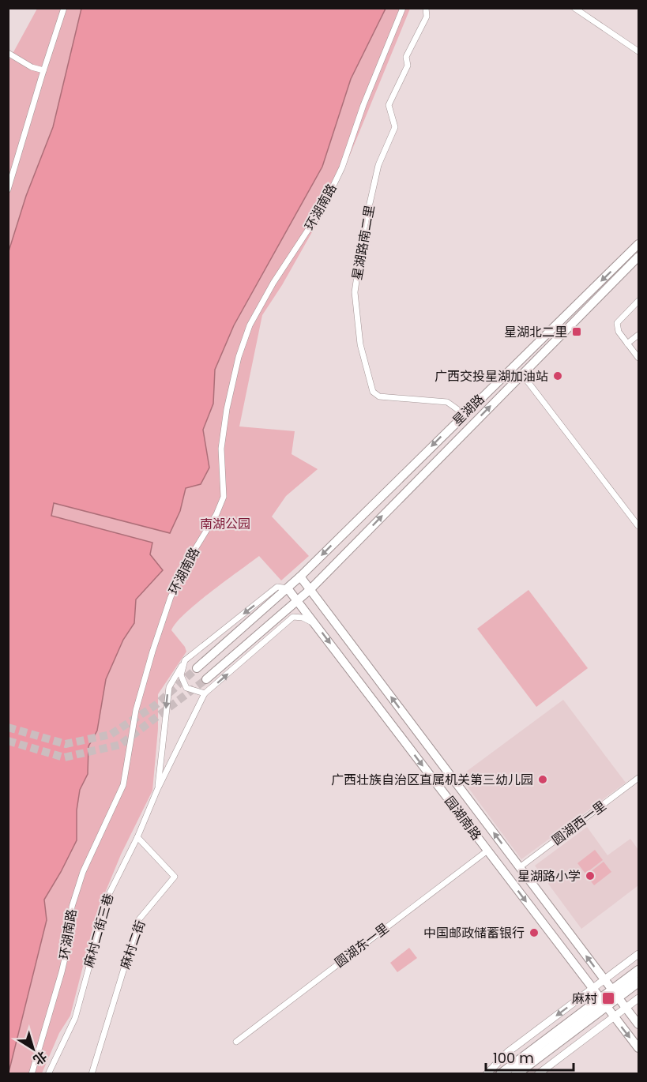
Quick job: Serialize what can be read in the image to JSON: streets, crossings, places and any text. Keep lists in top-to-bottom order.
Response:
{
  "streets": {
    "main road": ["星湖路", "园湖南路"],
    "street": [
      "环湖南路",
      "星湖路南二里",
      "圆湖西一里",
      "麻村二街三巷",
      "麻村二街",
      "圆湖东一里"
    ]
  },
  "crossings": [
    ["星湖路南二里", "星湖路"],
    ["星湖路", "园湖南路"],
    ["园湖南路", "圆湖西一里"],
    ["园湖南路", "圆湖东一里"],
    ["麻村二街三巷", "麻村二街"]
  ],
  "parks": ["南湖公园"],
  "places": {
    "transit": ["星湖北二里", "麻村"],
    "other": [
      "广西交投星湖加油站",
      "广西壮族自治区直属机关第三幼儿园",
      "星湖路小学",
      "中国邮政储蓄银行"
    ]
  },
  "scale_bar": "100 m",
  "north": "bottom right"
}
